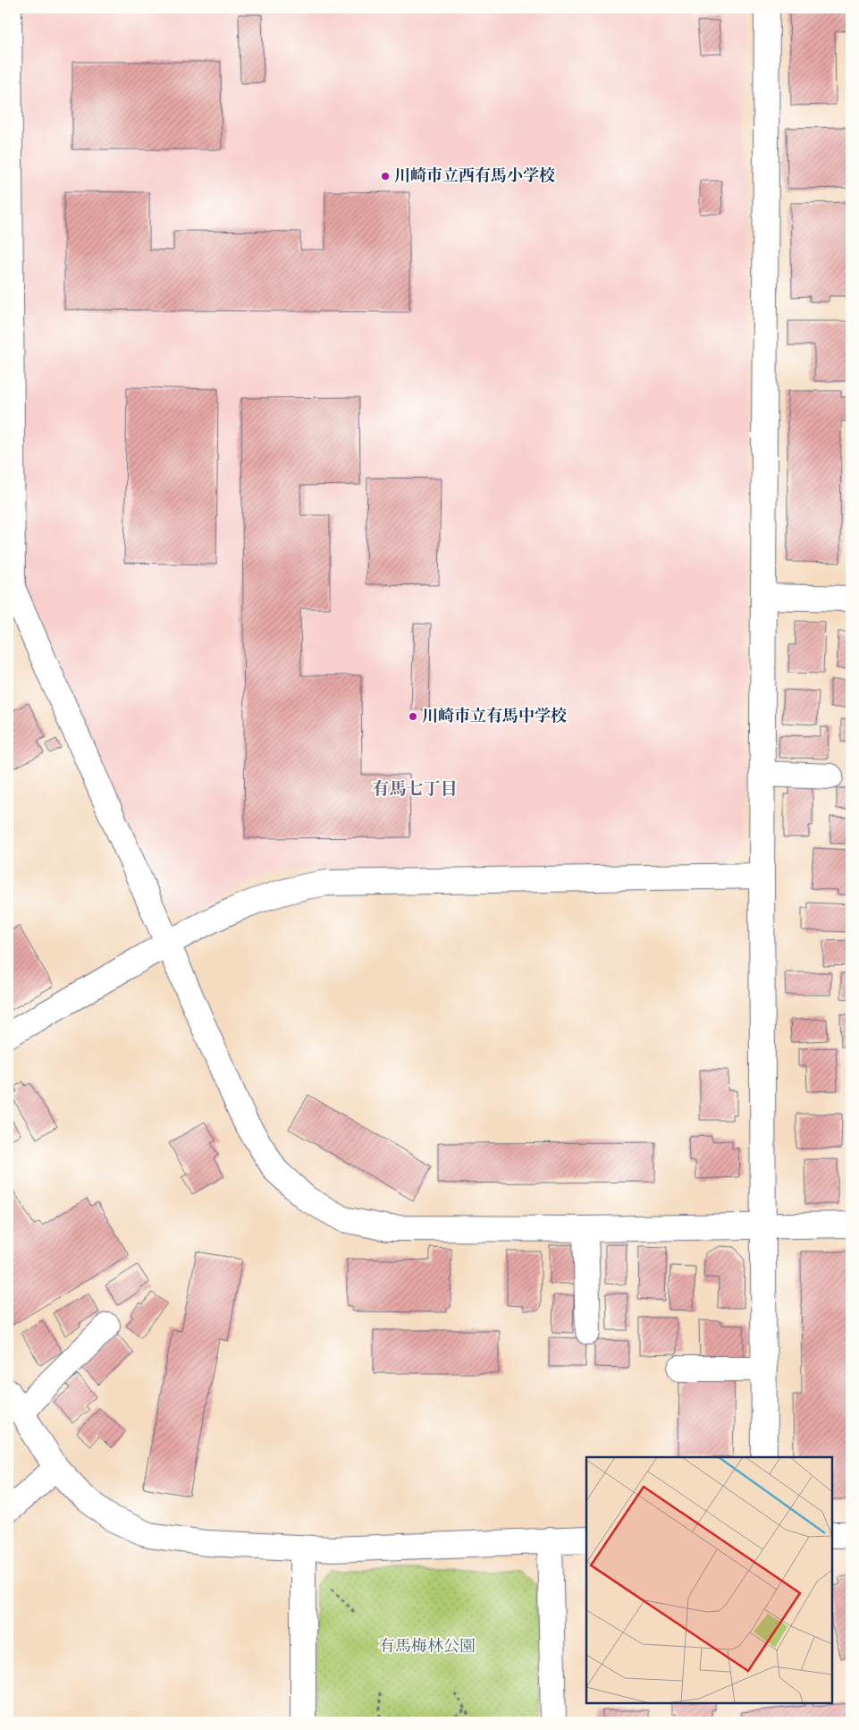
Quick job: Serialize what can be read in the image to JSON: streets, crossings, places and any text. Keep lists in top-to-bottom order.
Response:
{
  "districts": ["有馬七丁目"],
  "parks": ["有馬梅林公園"],
  "places": ["川崎市立西有馬小学校", "川崎市立有馬中学校"]
}
